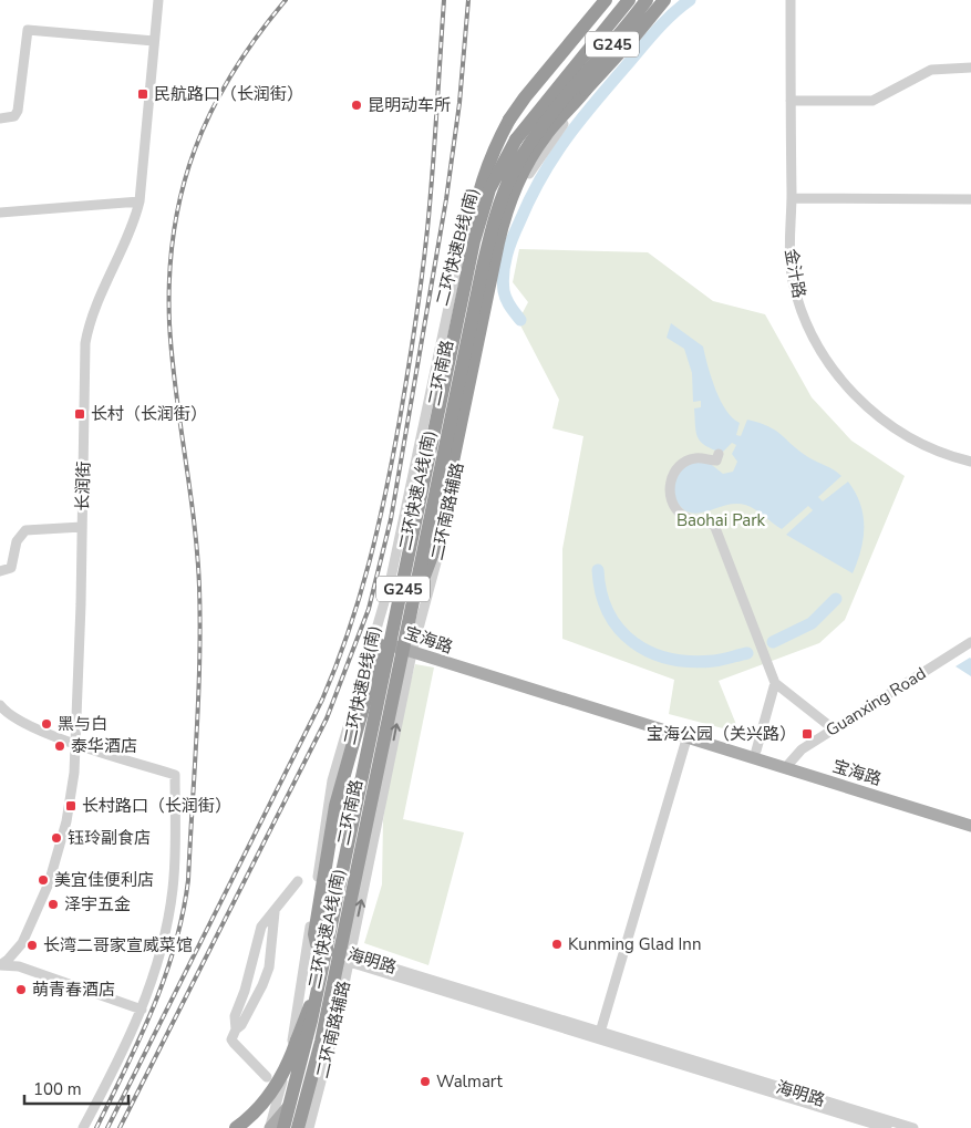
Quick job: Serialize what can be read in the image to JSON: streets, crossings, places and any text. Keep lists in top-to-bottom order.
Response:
{
  "streets": {
    "highway": ["二环快速B线(南)", "二环快速A线(南)"],
    "main road": ["G245", "二环南路", "宝海路"],
    "street": [
      "金汁路",
      "长润街",
      "二环南路辅路",
      "Guanxing Road",
      "海明路"
    ]
  },
  "crossings": [
    ["二环快速B线(南)", "二环南路"],
    ["二环快速B线(南)", "二环南路辅路"],
    ["二环快速B线(南)", "海明路"],
    ["二环南路", "二环快速A线(南)"],
    ["二环南路", "二环南路辅路"],
    ["二环南路", "宝海路"],
    ["二环南路", "海明路"],
    ["二环南路辅路", "宝海路"],
    ["二环南路辅路", "海明路"],
    ["宝海路", "Guanxing Road"]
  ],
  "parks": ["Baohai Park"],
  "places": {
    "transit": [
      "民航路口（长润街）",
      "长村（长润街）",
      "宝海公园（关兴路）",
      "长村路口（长润街）"
    ],
    "other": [
      "昆明动车所",
      "黑与白",
      "泰华酒店",
      "钰玲副食店",
      "美宜佳便利店",
      "泽宇五金",
      "Kunming Glad Inn",
      "长湾二哥家宣威菜馆",
      "萌青春酒店",
      "Walmart"
    ]
  },
  "scale_bar": "100 m"
}
